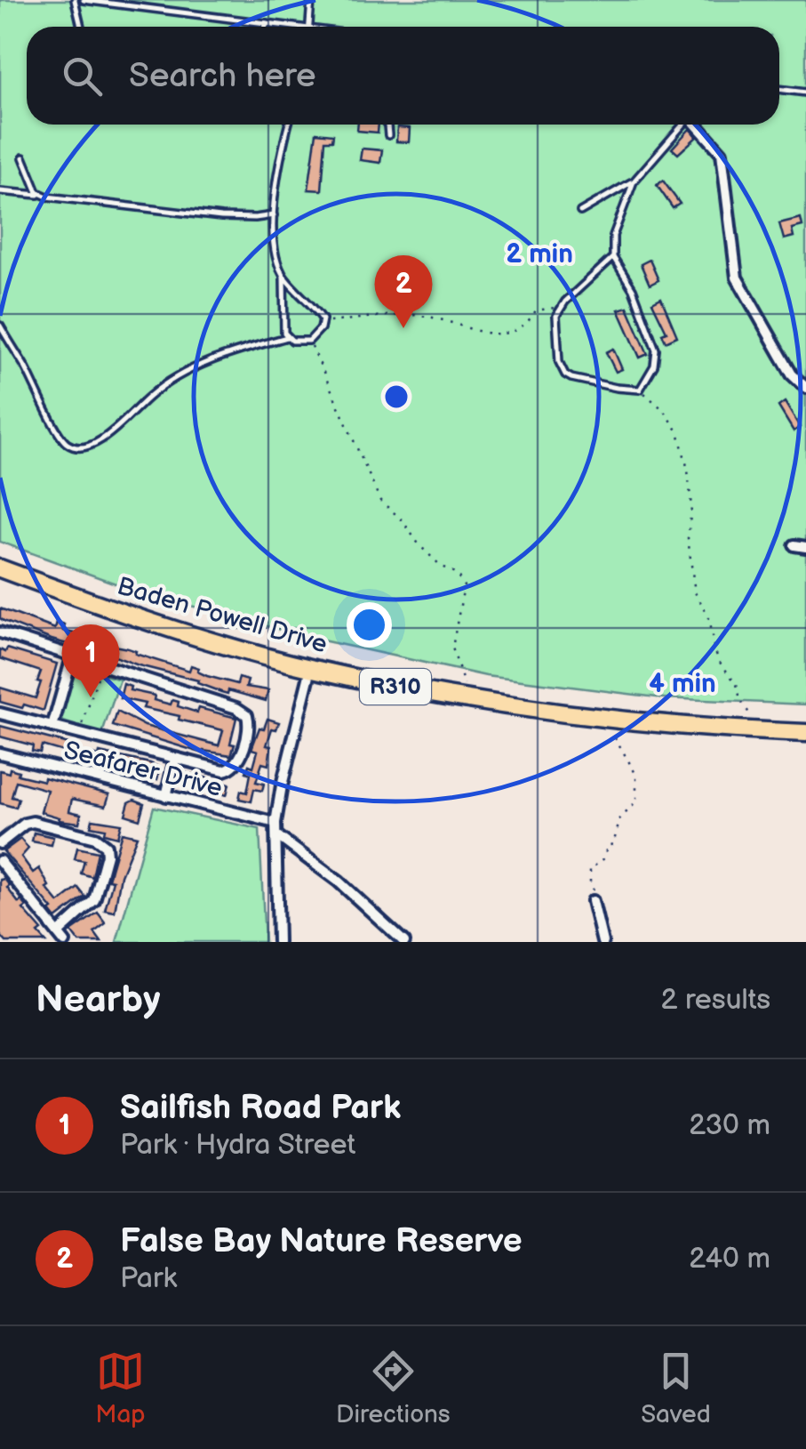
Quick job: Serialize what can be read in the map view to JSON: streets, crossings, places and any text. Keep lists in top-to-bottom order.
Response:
{
  "streets": {
    "main road": ["Baden Powell Drive", "R310"],
    "street": ["Seafarer Drive"]
  },
  "page": {
    "search": "Search here",
    "pins": ["2", "1"],
    "heading": ["Nearby", "2 results"],
    "list": [
      {
        "mark": "1",
        "name": "Sailfish Road Park",
        "note": "Park · Hydra Street",
        "value": "230 m"
      },
      {
        "mark": "2",
        "name": "False Bay Nature Reserve",
        "note": "Park",
        "value": "240 m"
      }
    ],
    "nav": ["Map", "Directions", "Saved"]
  },
  "rings": ["2 min", "4 min"]
}
